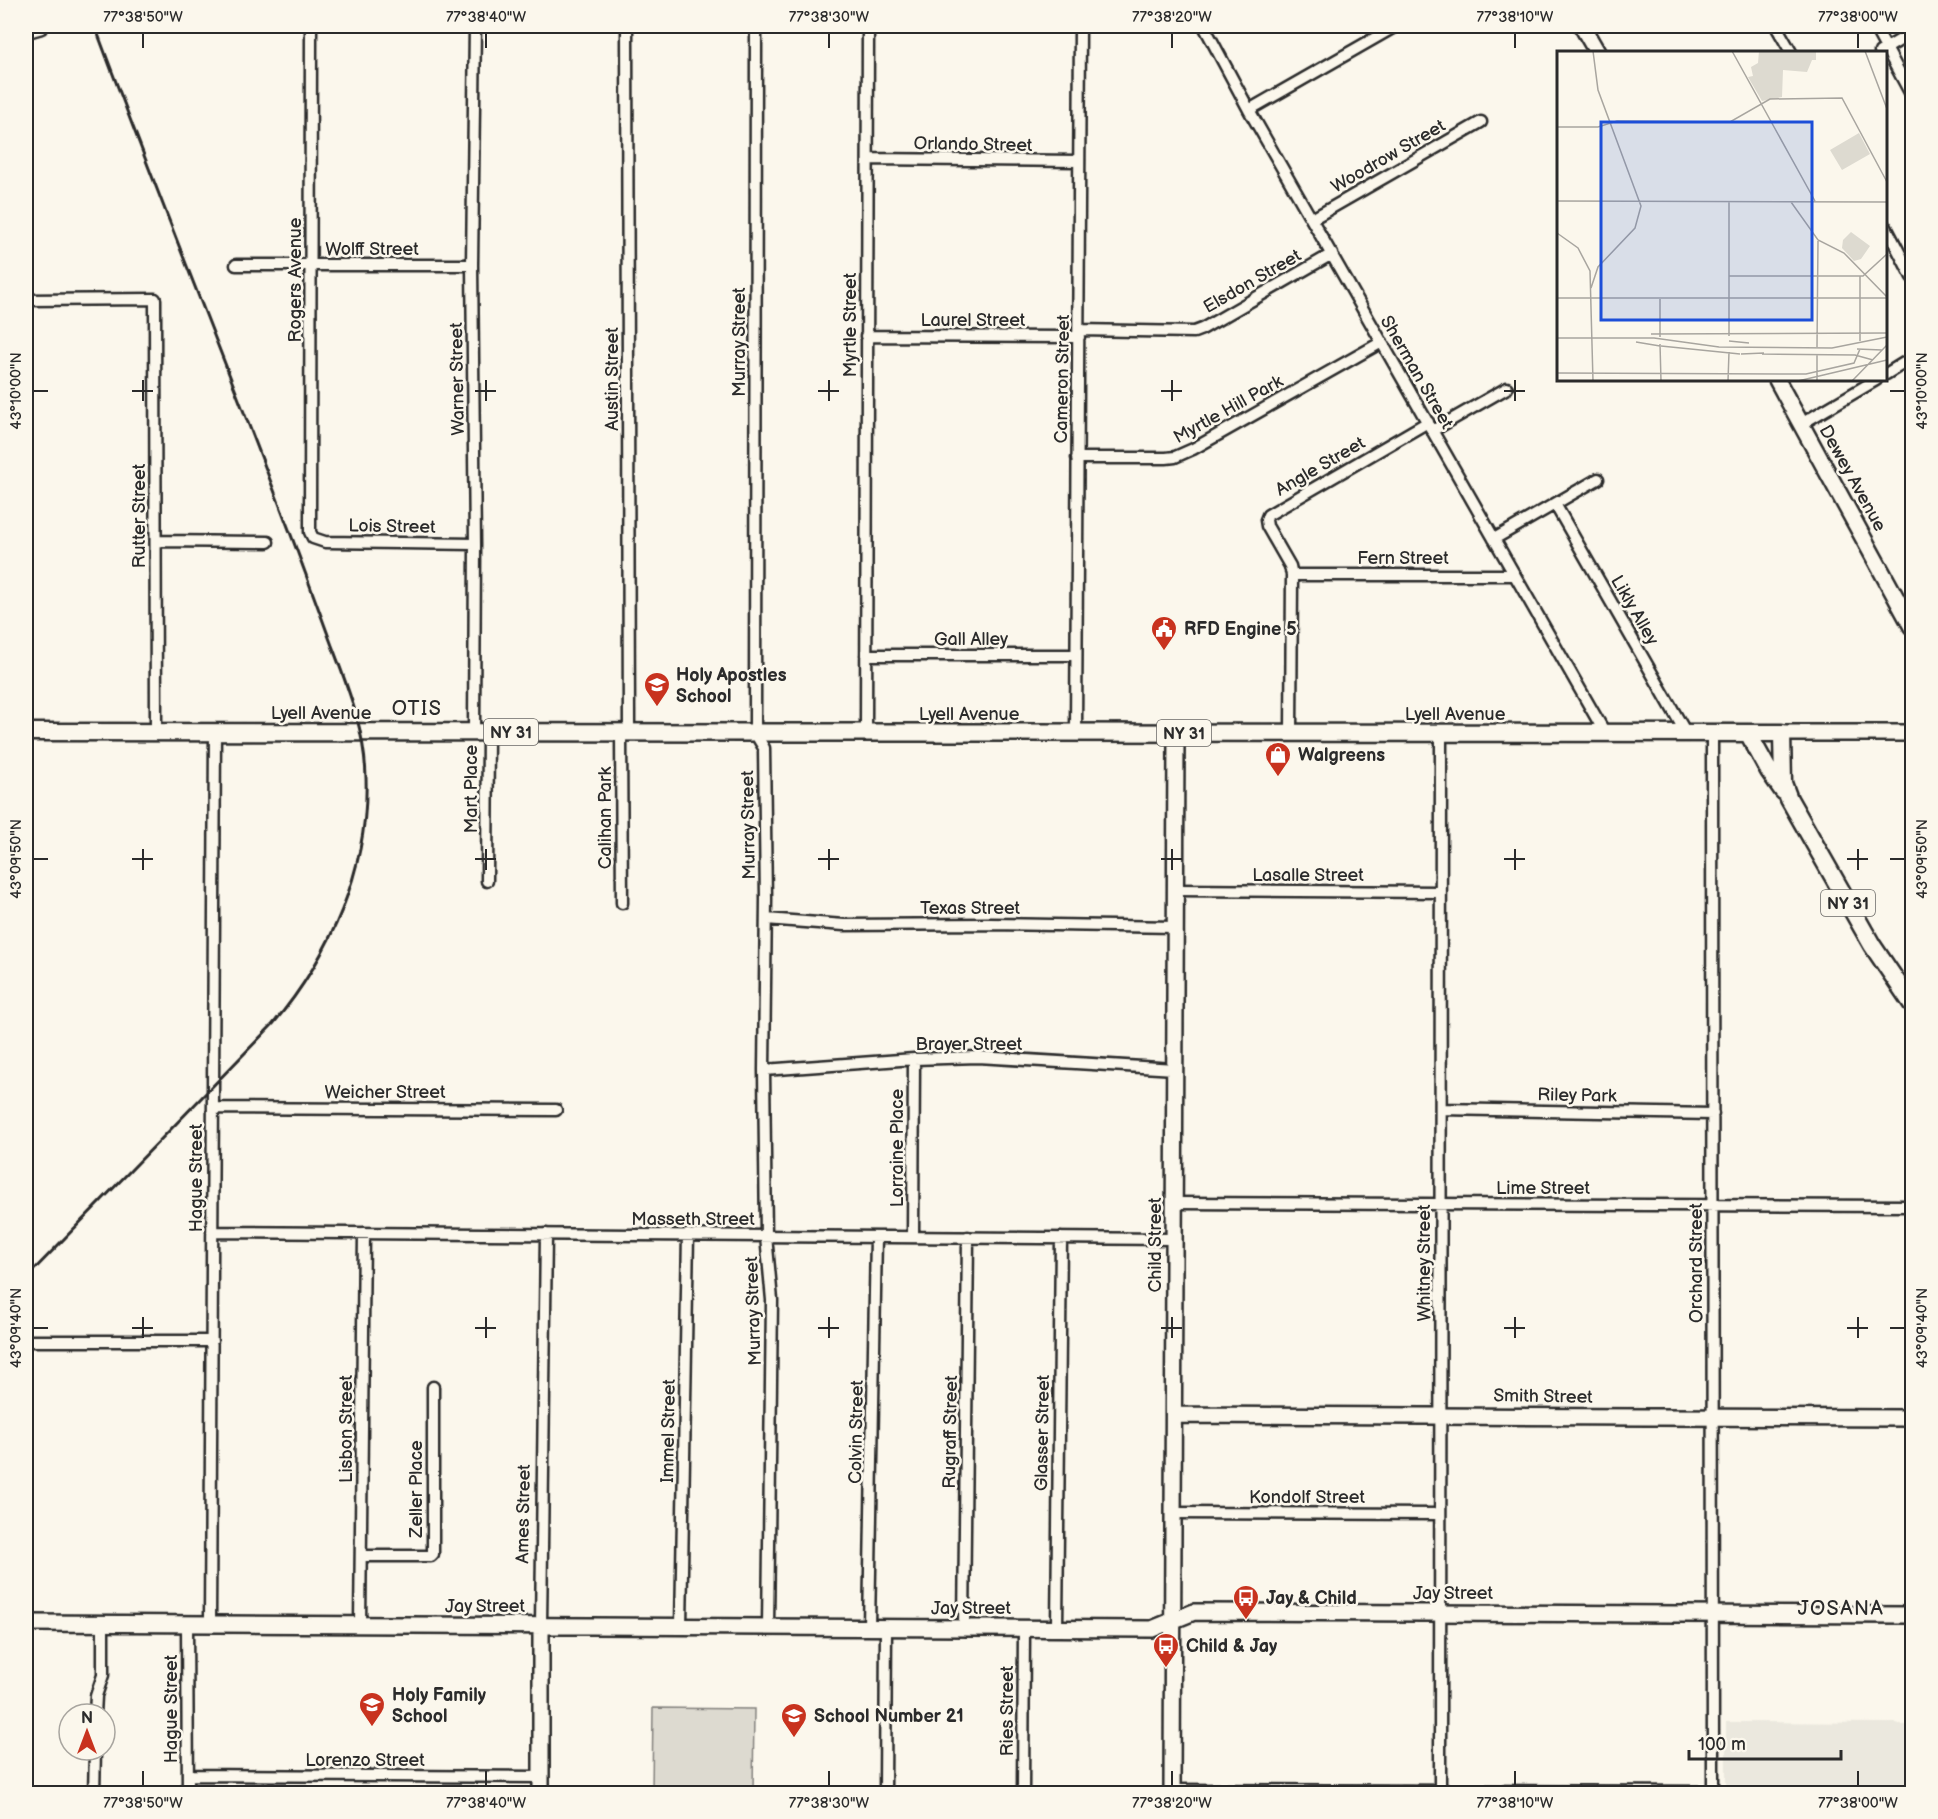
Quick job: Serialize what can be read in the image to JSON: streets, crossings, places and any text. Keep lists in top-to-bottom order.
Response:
{
  "streets": {
    "main road": ["Lyell Avenue", "NY 31"],
    "street": [
      "Orlando Street",
      "Woodrow Street",
      "Wolff Street",
      "Rogers Avenue",
      "Elsdon Street",
      "Laurel Street",
      "Myrtle Street",
      "Murray Street",
      "Sherman Street",
      "Warner Street",
      "Austin Street",
      "Cameron Street",
      "Myrtle Hill Park",
      "Angle Street",
      "Dewey Avenue",
      "Rutter Street",
      "Lois Street",
      "Fern Street",
      "Likly Alley",
      "Gall Alley",
      "Mart Place",
      "Calihan Park",
      "Lasalle Street",
      "Texas Street",
      "Brayer Street",
      "Weicher Street",
      "Riley Park",
      "Lorraine Place",
      "Hague Street",
      "Lime Street",
      "Masseth Street",
      "Child Street",
      "Whitney Street",
      "Orchard Street",
      "Smith Street",
      "Lisbon Street",
      "Immel Street",
      "Colvin Street",
      "Rugraff Street",
      "Glasser Street",
      "Zeller Place",
      "Kondolf Street",
      "Ames Street",
      "Jay Street",
      "Ries Street",
      "Lorenzo Street"
    ]
  },
  "crossings": [
    ["Orlando Street", "Myrtle Street"],
    ["Orlando Street", "Cameron Street"],
    ["Woodrow Street", "Sherman Street"],
    ["Wolff Street", "Rogers Avenue"],
    ["Wolff Street", "Warner Street"],
    ["Rogers Avenue", "Lois Street"],
    ["Elsdon Street", "Laurel Street"],
    ["Elsdon Street", "Sherman Street"],
    ["Elsdon Street", "Cameron Street"],
    ["Laurel Street", "Myrtle Street"],
    ["Laurel Street", "Cameron Street"],
    ["Myrtle Street", "Gall Alley"],
    ["Myrtle Street", "Lyell Avenue"],
    ["Murray Street", "Lyell Avenue"],
    ["Murray Street", "Texas Street"],
    ["Murray Street", "Brayer Street"],
    ["Murray Street", "Masseth Street"],
    ["Murray Street", "Jay Street"],
    ["Sherman Street", "Myrtle Hill Park"],
    ["Sherman Street", "Angle Street"],
    ["Sherman Street", "Fern Street"],
    ["Sherman Street", "Lyell Avenue"],
    ["Warner Street", "Lois Street"],
    ["Warner Street", "Lyell Avenue"],
    ["Warner Street", "Mart Place"],
    ["Austin Street", "Lyell Avenue"],
    ["Austin Street", "Calihan Park"],
    ["Cameron Street", "Myrtle Hill Park"],
    ["Cameron Street", "Gall Alley"],
    ["Cameron Street", "Lyell Avenue"],
    ["Angle Street", "Fern Street"],
    ["Angle Street", "Lyell Avenue"],
    ["Rutter Street", "Lyell Avenue"],
    ["Likly Alley", "Lyell Avenue"],
    ["Lyell Avenue", "NY 31"],
    ["Lyell Avenue", "Mart Place"],
    ["Lyell Avenue", "Calihan Park"],
    ["Lyell Avenue", "Hague Street"],
    ["Lyell Avenue", "Child Street"],
    ["Lyell Avenue", "Whitney Street"],
    ["Lyell Avenue", "Orchard Street"],
    ["Lasalle Street", "Child Street"],
    ["Lasalle Street", "Whitney Street"],
    ["Texas Street", "Child Street"],
    ["Brayer Street", "Lorraine Place"],
    ["Brayer Street", "Child Street"],
    ["Weicher Street", "Hague Street"],
    ["Riley Park", "Whitney Street"],
    ["Riley Park", "Orchard Street"],
    ["Lorraine Place", "Masseth Street"],
    ["Hague Street", "Masseth Street"],
    ["Hague Street", "Jay Street"],
    ["Hague Street", "Lorenzo Street"],
    ["Lime Street", "Child Street"],
    ["Lime Street", "Whitney Street"],
    ["Lime Street", "Orchard Street"],
    ["Masseth Street", "Child Street"],
    ["Masseth Street", "Lisbon Street"],
    ["Masseth Street", "Immel Street"],
    ["Masseth Street", "Colvin Street"],
    ["Masseth Street", "Rugraff Street"],
    ["Masseth Street", "Glasser Street"],
    ["Masseth Street", "Ames Street"],
    ["Child Street", "Smith Street"],
    ["Child Street", "Kondolf Street"],
    ["Child Street", "Jay Street"],
    ["Whitney Street", "Smith Street"],
    ["Whitney Street", "Kondolf Street"],
    ["Whitney Street", "Jay Street"],
    ["Orchard Street", "Smith Street"],
    ["Orchard Street", "Jay Street"],
    ["Lisbon Street", "Zeller Place"],
    ["Lisbon Street", "Jay Street"],
    ["Immel Street", "Jay Street"],
    ["Colvin Street", "Jay Street"],
    ["Rugraff Street", "Jay Street"],
    ["Glasser Street", "Jay Street"],
    ["Ames Street", "Jay Street"],
    ["Ames Street", "Lorenzo Street"],
    ["Jay Street", "Ries Street"]
  ],
  "districts": ["OTIS", "JOSANA"],
  "places": {
    "public building": ["RFD Engine 5"],
    "school or university": ["Holy Apostles School", "Holy Family School", "School Number 21"],
    "shop": ["Walgreens"],
    "bus stop": ["Jay & Child", "Child & Jay"]
  },
  "scale_bar": "100 m",
  "north": "top",
  "coordinates": [
    "77°38'50\"W",
    "77°38'40\"W",
    "77°38'30\"W",
    "77°38'20\"W",
    "77°38'10\"W",
    "77°38'00\"W",
    "43°10'00\"N",
    "43°09'50\"N",
    "43°09'40\"N"
  ]
}
